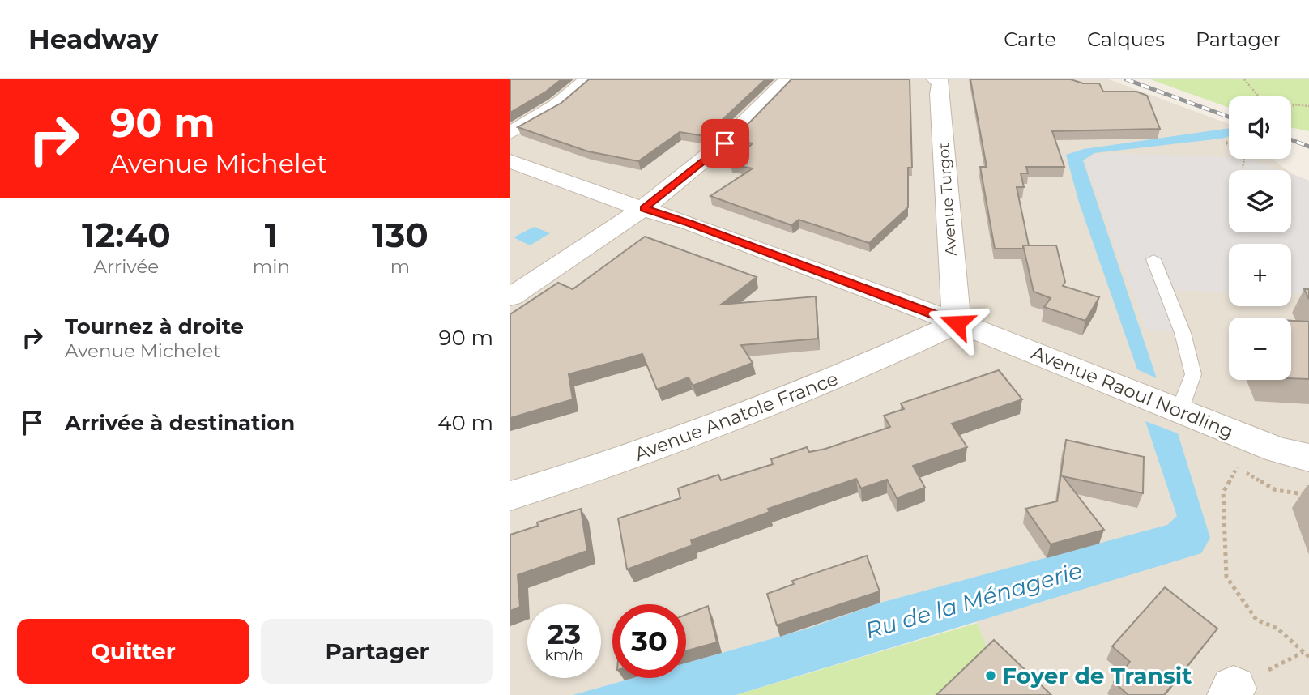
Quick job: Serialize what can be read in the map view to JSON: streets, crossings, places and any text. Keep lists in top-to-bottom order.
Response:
{
  "streets": {
    "street": ["Avenue Turgot", "Avenue Raoul Nordling", "Avenue Anatole France"]
  },
  "crossings": [
    ["Avenue Turgot", "Avenue Raoul Nordling"],
    ["Avenue Turgot", "Avenue Anatole France"],
    ["Avenue Raoul Nordling", "Avenue Anatole France"]
  ],
  "water": ["Ru de la Ménagerie"],
  "places": ["Foyer de Transit"],
  "page": {
    "header": "Headway",
    "nav": ["Carte", "Calques", "Partager"],
    "turn": ["90 m", "Avenue Michelet"],
    "map_buttons": ["+", "−"],
    "eta": [
      "12:40",
      "Arrivée",
      "1",
      "min",
      "130",
      "m"
    ],
    "list": [
      {
        "name": "Tournez à droite",
        "note": "Avenue Michelet",
        "value": "90 m"
      },
      {
        "name": "Arrivée à destination",
        "value": "40 m"
      }
    ],
    "speed": "23 km/h",
    "limit": "30",
    "buttons": ["Quitter", "Partager"]
  }
}
